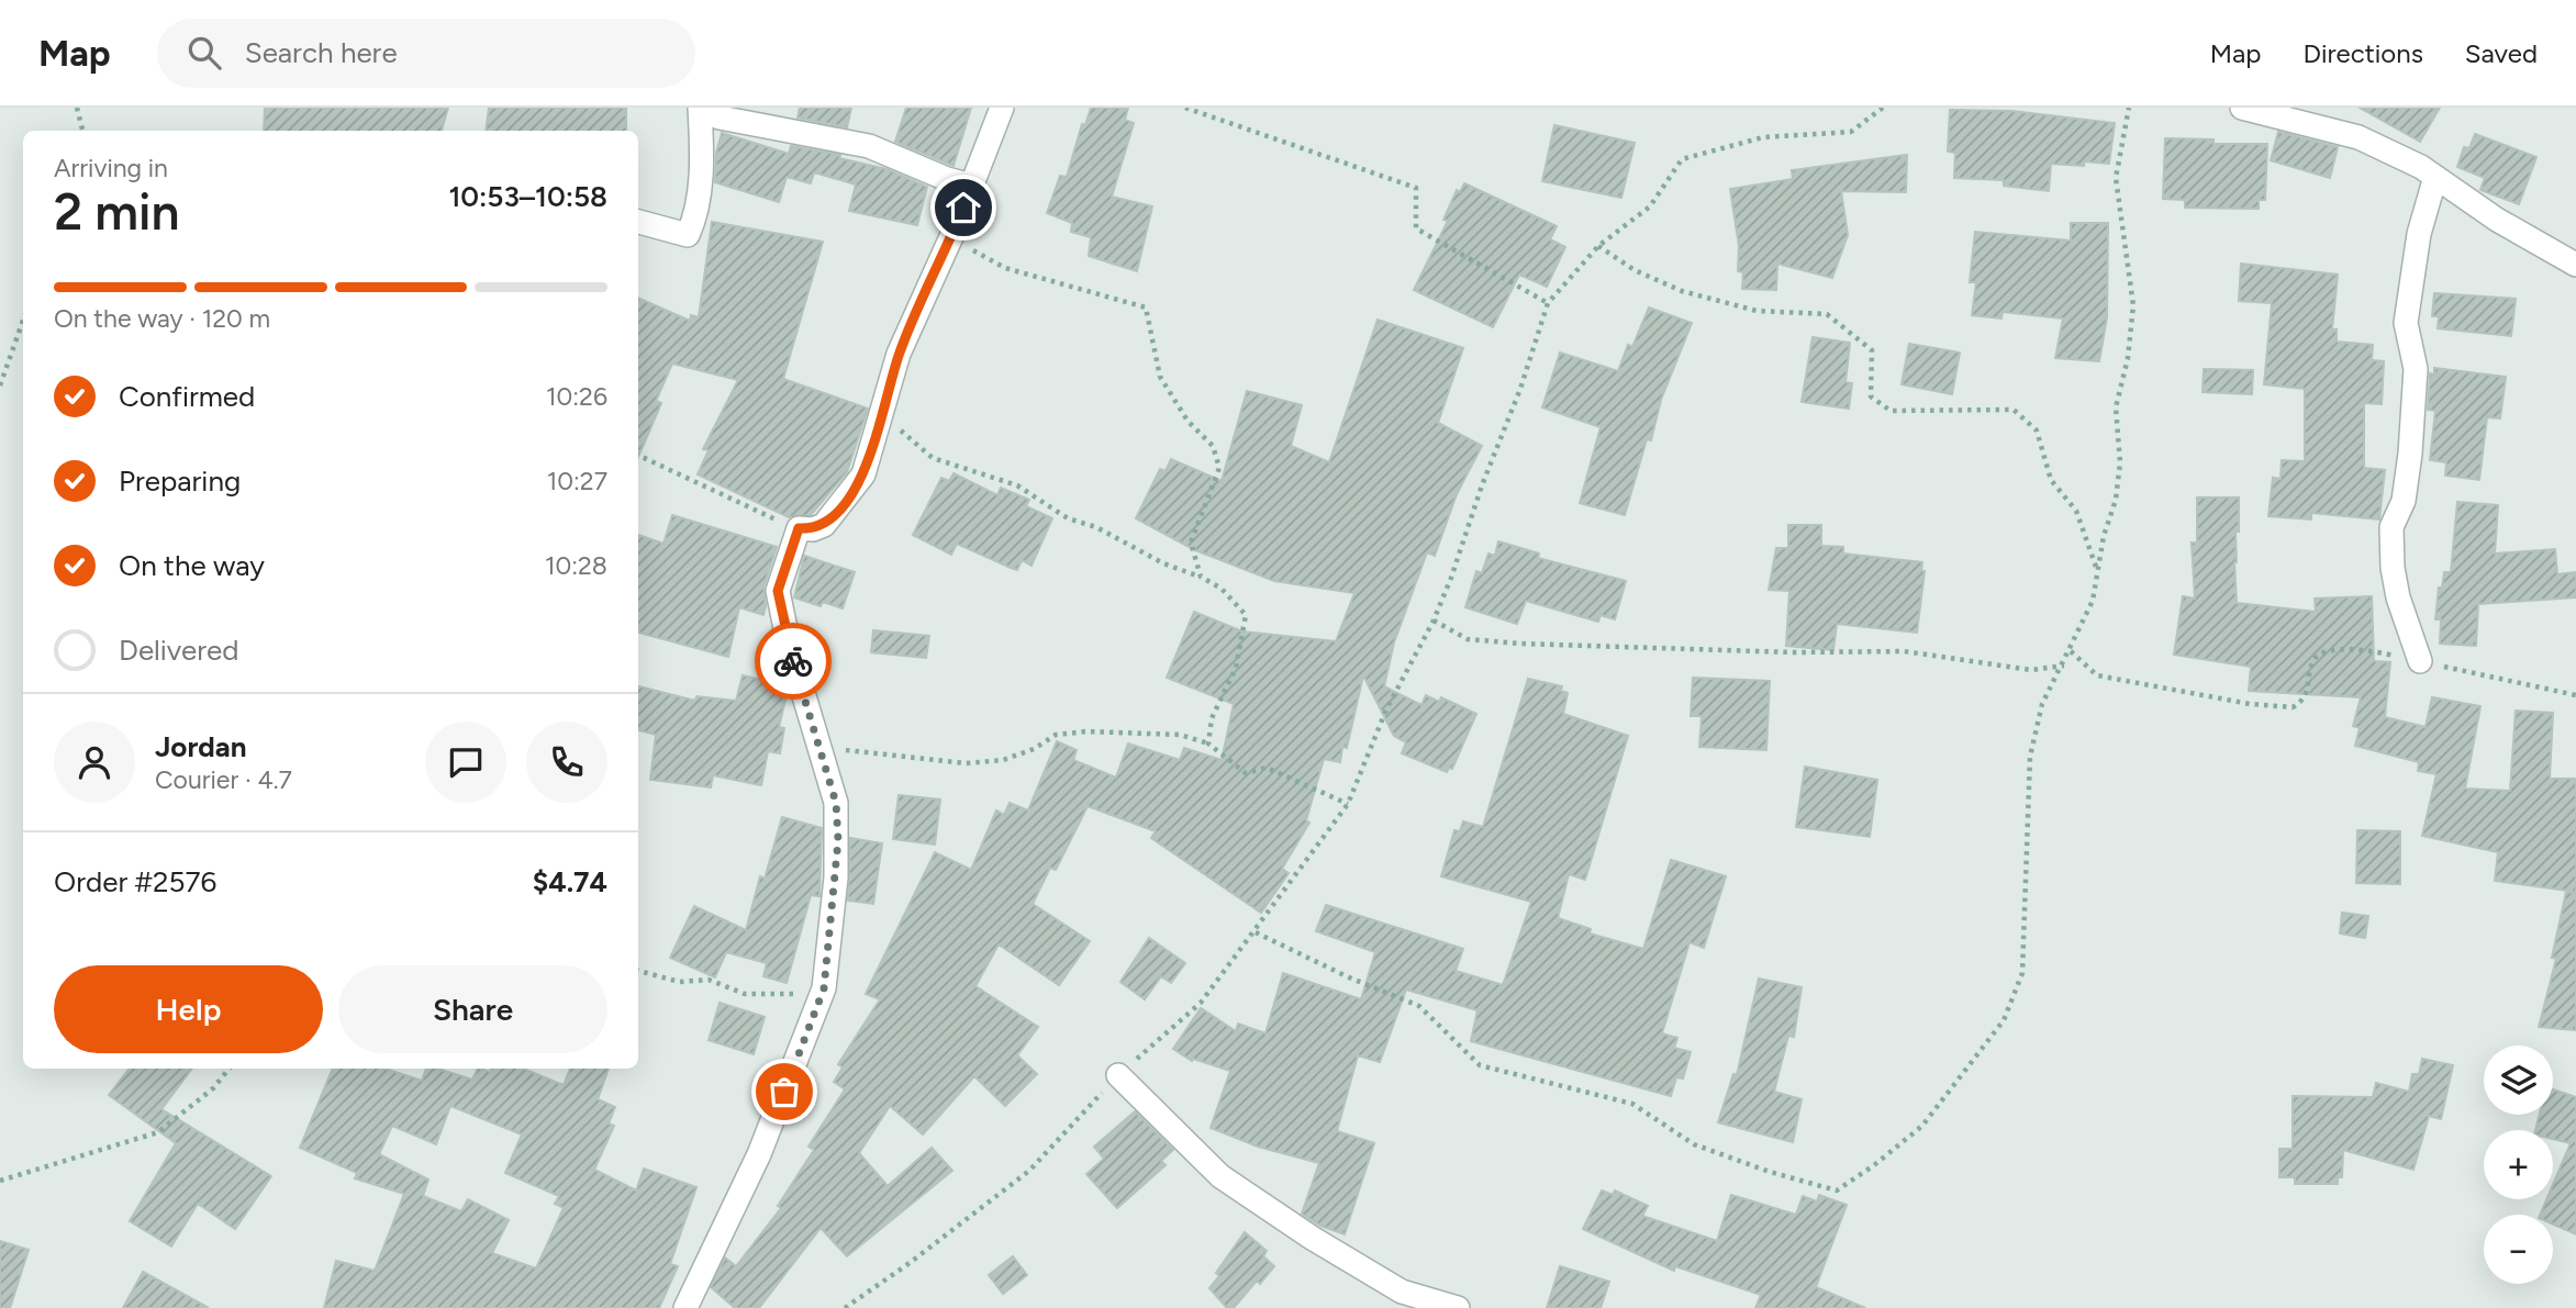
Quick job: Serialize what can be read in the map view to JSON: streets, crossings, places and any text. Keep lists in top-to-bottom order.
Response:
{
  "page": {
    "header": "Map",
    "search": "Search here",
    "nav": ["Map", "Directions", "Saved"],
    "heading": ["2 min", "Arriving in", "10:53–10:58"],
    "panel": [
      "Jordan",
      "Courier · 4.7",
      "Order #2576",
      "$4.74"
    ],
    "bar": "On the way · 120 m",
    "list": [
      ["Confirmed", "10:26"],
      ["Preparing", "10:27"],
      ["On the way", "10:28"],
      "Delivered"
    ],
    "buttons": ["Help", "Share"],
    "map_buttons": ["+", "−"]
  }
}
